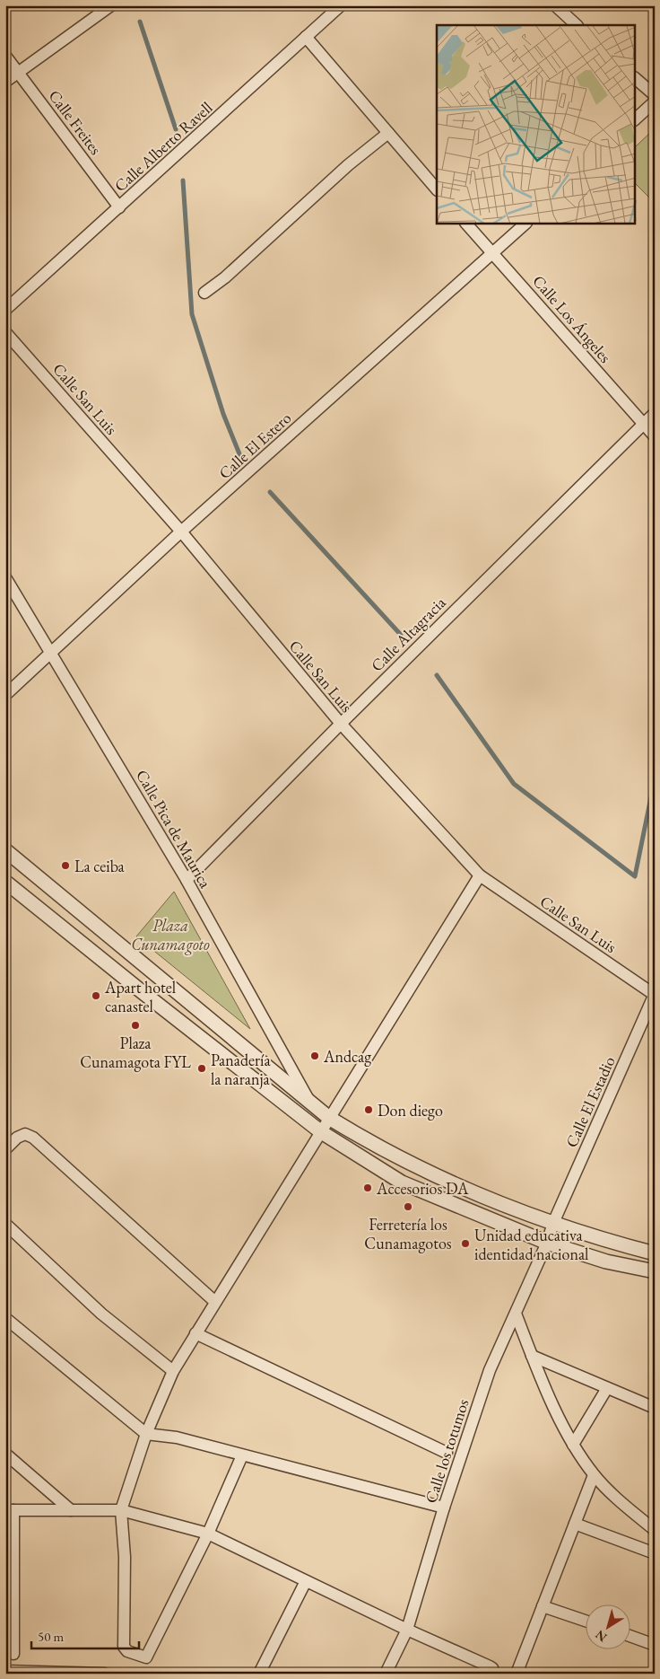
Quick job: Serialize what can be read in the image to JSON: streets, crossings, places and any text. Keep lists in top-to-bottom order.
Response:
{
  "streets": {
    "street": [
      "Calle Freites",
      "Calle Alberto Ravell",
      "Calle Los Ángeles",
      "Calle San Luis",
      "Calle El Estero",
      "Calle Altagracia",
      "Calle Pica de Maurica",
      "Calle El Estadio",
      "Calle los totumos"
    ]
  },
  "crossings": [
    ["Calle Freites", "Calle Alberto Ravell"],
    ["Calle Los Ángeles", "Calle El Estero"],
    ["Calle Los Ángeles", "Calle Altagracia"],
    ["Calle San Luis", "Calle El Estero"],
    ["Calle San Luis", "Calle Altagracia"],
    ["Calle San Luis", "Calle El Estadio"],
    ["Calle El Estero", "Calle Pica de Maurica"],
    ["Calle Altagracia", "Calle Pica de Maurica"],
    ["Calle El Estadio", "Calle los totumos"]
  ],
  "parks": ["Plaza Cunamagoto"],
  "places": [
    "La ceiba",
    "Apart hotel canastel",
    "Plaza Cunamagota FYL",
    "Andcag",
    "Panadería la naranja",
    "Don diego",
    "Accesorios DA",
    "Ferretería los Cunamagotos",
    "Unidad educativa identidad nacional"
  ],
  "scale_bar": "50 m",
  "north": "bottom left"
}
